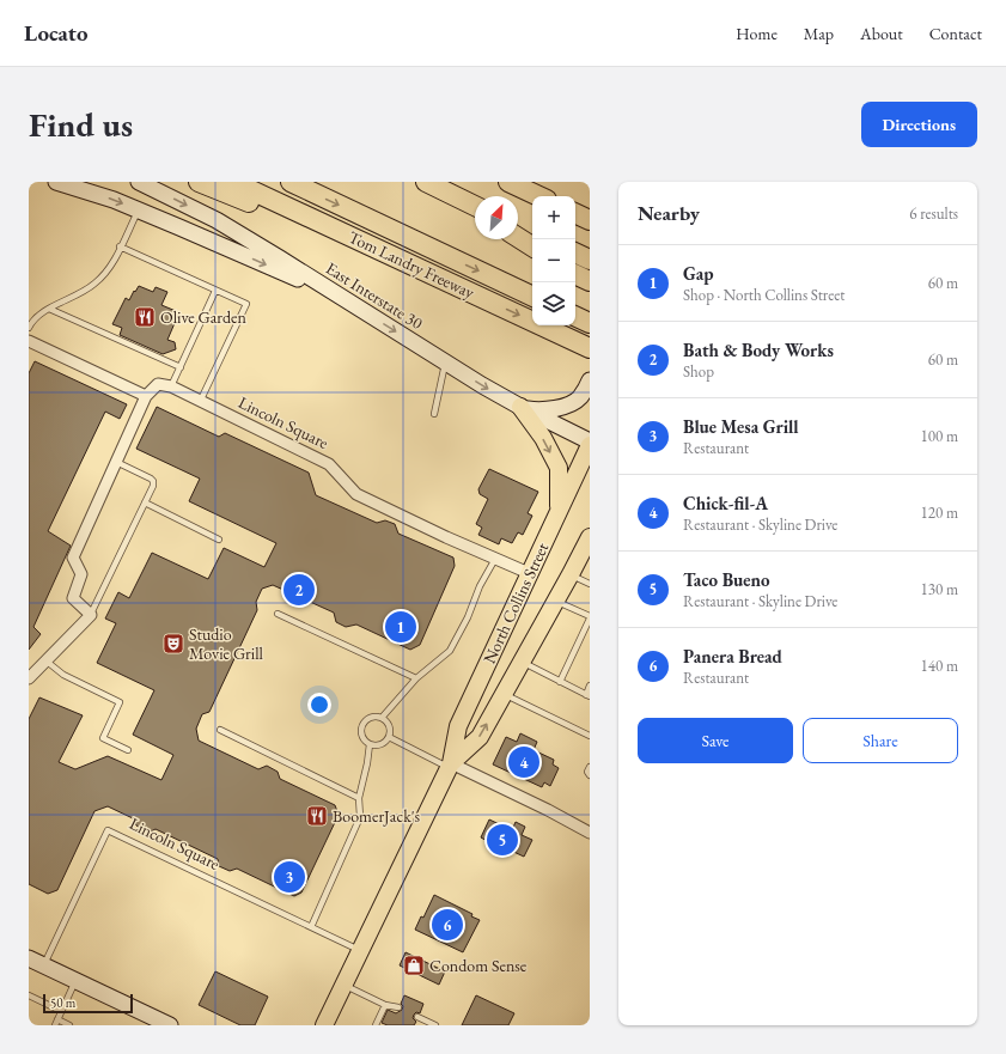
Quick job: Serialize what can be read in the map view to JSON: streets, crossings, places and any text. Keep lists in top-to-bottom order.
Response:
{
  "streets": {
    "highway": ["Tom Landry Freeway"],
    "main road": ["East Interstate 30", "North Collins Street"],
    "street": ["Lincoln Square"]
  },
  "crossings": [
    ["Lincoln Square", "North Collins Street"]
  ],
  "places": {
    "restaurant": ["Olive Garden", "BoomerJack's"],
    "theatre": ["Studio Movie Grill"],
    "shop": ["Condom Sense"]
  },
  "scale_bar": "50 m",
  "north": "top right",
  "page": {
    "header": "Locato",
    "nav": [
      "Home",
      "Map",
      "About",
      "Contact"
    ],
    "buttons": [
      "Directions",
      ["Save", "Share"]
    ],
    "title": "Find us",
    "heading": ["Nearby", "6 results"],
    "map_buttons": ["+", "−"],
    "list": [
      {
        "mark": "1",
        "name": "Gap",
        "note": "Shop · North Collins Street",
        "value": "60 m"
      },
      {
        "mark": "2",
        "name": "Bath & Body Works",
        "note": "Shop",
        "value": "60 m"
      },
      {
        "mark": "3",
        "name": "Blue Mesa Grill",
        "note": "Restaurant",
        "value": "100 m"
      },
      {
        "mark": "4",
        "name": "Chick-fil-A",
        "note": "Restaurant · Skyline Drive",
        "value": "120 m"
      },
      {
        "mark": "5",
        "name": "Taco Bueno",
        "note": "Restaurant · Skyline Drive",
        "value": "130 m"
      },
      {
        "mark": "6",
        "name": "Panera Bread",
        "note": "Restaurant",
        "value": "140 m"
      }
    ],
    "pins": [
      "2",
      "1",
      "4",
      "5",
      "3",
      "6"
    ],
    "scale": "50 m"
  }
}
